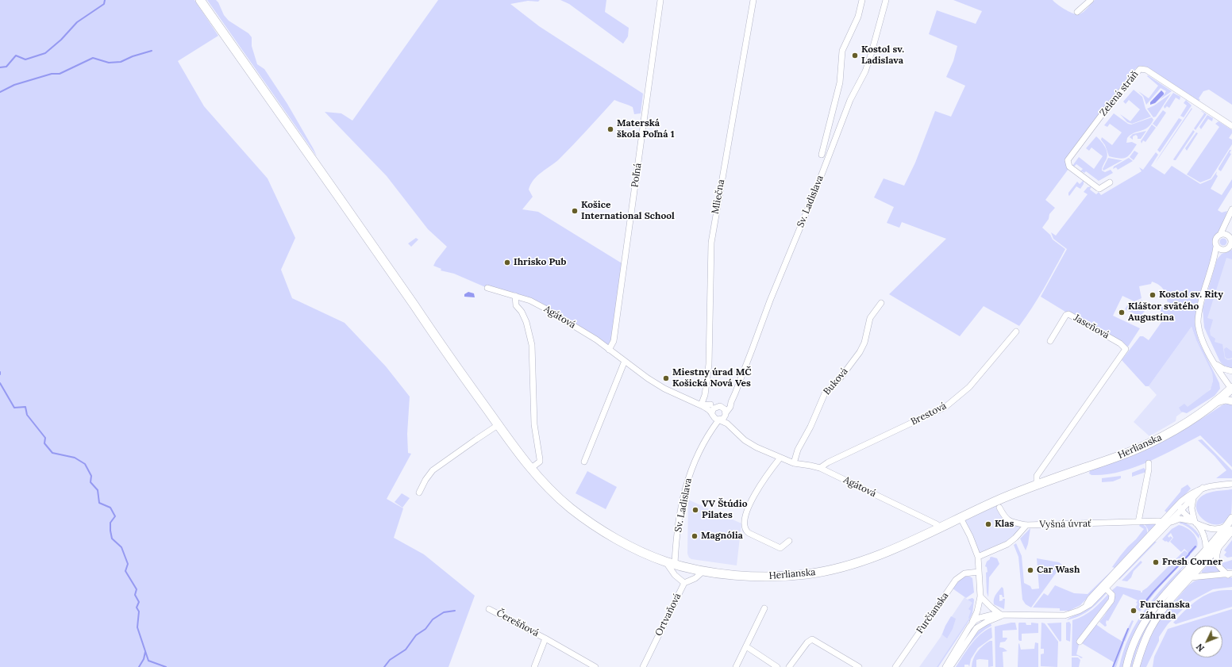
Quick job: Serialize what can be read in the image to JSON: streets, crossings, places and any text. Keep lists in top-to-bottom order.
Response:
{
  "streets": {
    "main road": ["Herlianska"],
    "street": [
      "Zelená stráň",
      "Poľná",
      "Mliečna",
      "Sv. Ladislava",
      "Agátová",
      "Jaseňová",
      "Buková",
      "Brestová",
      "Vyšná úvrať",
      "Furčianska",
      "Ortvaňová",
      "Čerešňová"
    ]
  },
  "crossings": [
    ["Poľná", "Agátová"],
    ["Mliečna", "Agátová"],
    ["Sv. Ladislava", "Agátová"],
    ["Sv. Ladislava", "Herlianska"],
    ["Agátová", "Buková"],
    ["Agátová", "Brestová"],
    ["Jaseňová", "Herlianska"],
    ["Herlianska", "Ortvaňová"]
  ],
  "places": [
    "Kostol sv. Ladislava",
    "Materská škola Poľná 1",
    "Košice International School",
    "Ihrisko Pub",
    "Kostol sv. Rity",
    "Kláštor svätého Augustína",
    "Miestny úrad MČ Košická Nová Ves",
    "VV Štúdio Pilates",
    "Klas",
    "Magnólia",
    "Fresh Corner",
    "Car Wash",
    "Furčianska záhrada"
  ],
  "north": "bottom left"
}
